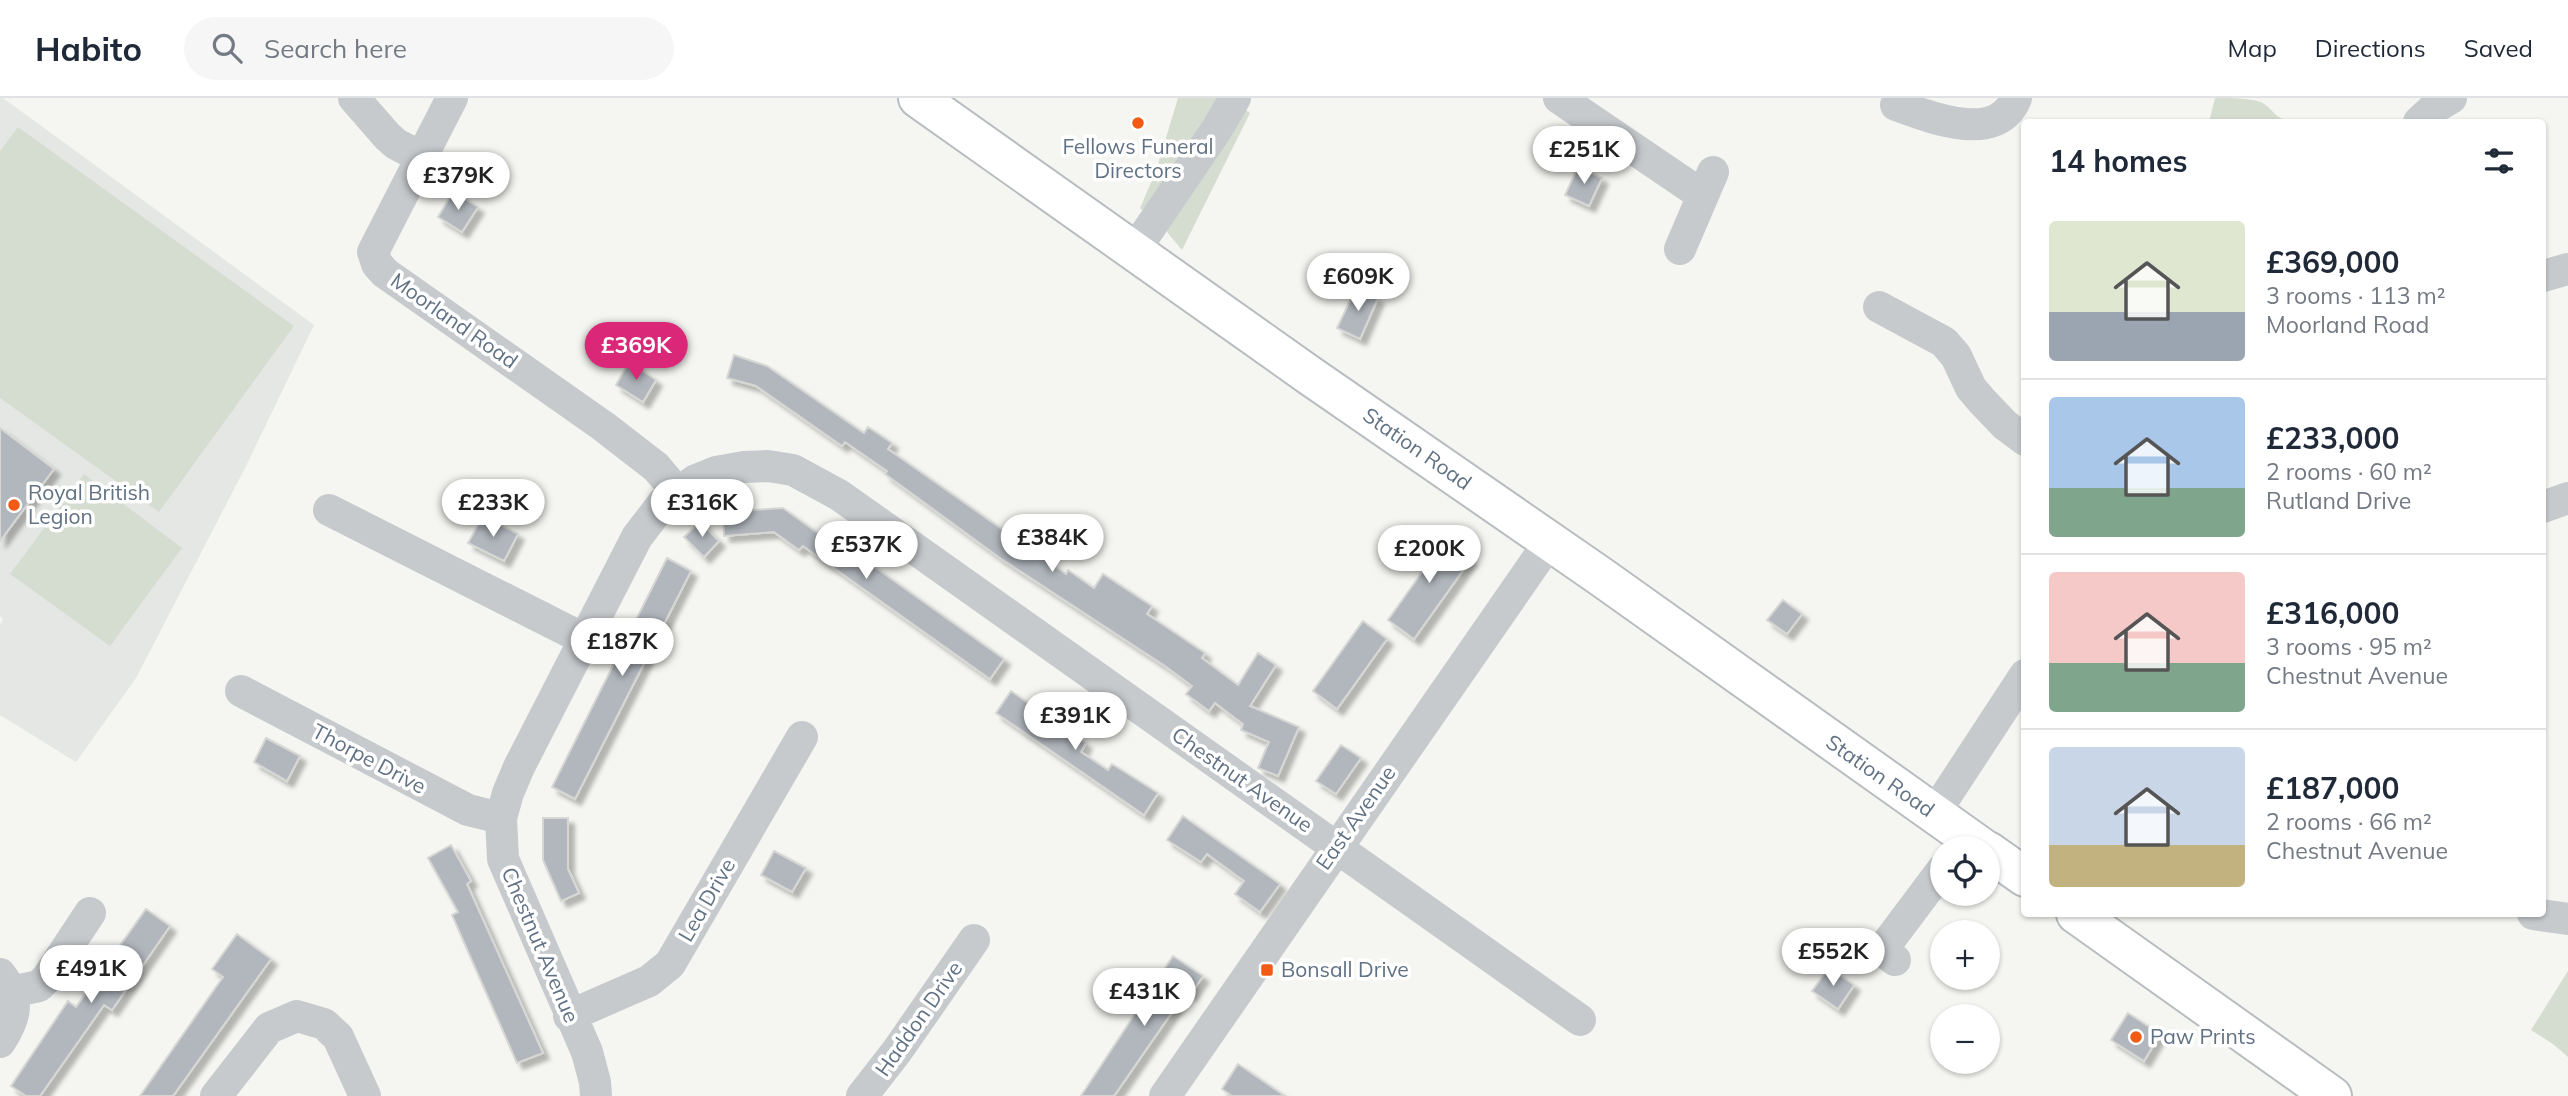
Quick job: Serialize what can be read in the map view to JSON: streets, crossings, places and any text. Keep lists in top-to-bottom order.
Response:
{
  "streets": {
    "main road": ["Station Road"],
    "street": [
      "Moorland Road",
      "Thorpe Drive",
      "Chestnut Avenue",
      "East Avenue",
      "Lea Drive",
      "Haddon Drive"
    ]
  },
  "crossings": [
    ["Moorland Road", "Chestnut Avenue"],
    ["Station Road", "East Avenue"],
    ["Thorpe Drive", "Chestnut Avenue"],
    ["Chestnut Avenue", "East Avenue"],
    ["Chestnut Avenue", "Lea Drive"]
  ],
  "places": {
    "other": ["Fellows Funeral Directors", "Royal British Legion", "Paw Prints"],
    "transit": ["Bonsall Drive"]
  },
  "page": {
    "header": "Habito",
    "search": "Search here",
    "nav": ["Map", "Directions", "Saved"],
    "heading": "14 homes",
    "price": [
      "£251K",
      "£379K",
      "£609K",
      "£369K",
      "£233K",
      "£316K",
      "£384K",
      "£537K",
      "£200K",
      "£187K",
      "£391K",
      "£552K",
      "£491K",
      "£431K"
    ],
    "list": [
      {
        "name": "£369,000",
        "note": "3 rooms · 113 m² · Moorland Road"
      },
      {
        "name": "£233,000",
        "note": "2 rooms · 60 m² · Rutland Drive"
      },
      {
        "name": "£316,000",
        "note": "3 rooms · 95 m² · Chestnut Avenue"
      },
      {
        "name": "£187,000",
        "note": "2 rooms · 66 m² · Chestnut Avenue"
      }
    ],
    "map_buttons": ["+", "−"]
  }
}
